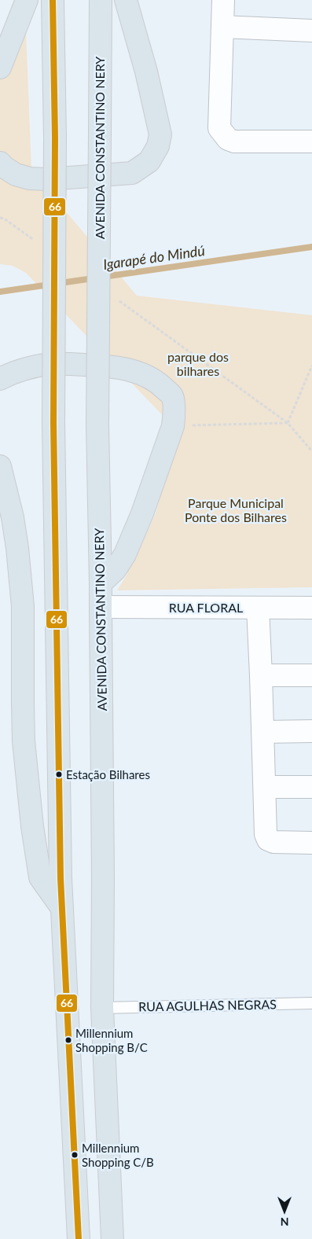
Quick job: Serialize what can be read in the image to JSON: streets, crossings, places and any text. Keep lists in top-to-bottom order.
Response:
{
  "streets": {
    "highway": ["AVENIDA CONSTANTINO NERY"],
    "street": ["RUA FLORAL"],
    "lane": ["RUA AGULHAS NEGRAS"]
  },
  "crossings": [
    ["AVENIDA CONSTANTINO NERY", "RUA FLORAL"],
    ["AVENIDA CONSTANTINO NERY", "RUA AGULHAS NEGRAS"]
  ],
  "water": ["Igarapé do Mindú"],
  "parks": ["parque dos bilhares", "Parque Municipal Ponte dos Bilhares"],
  "places": ["Estação Bilhares", "Millennium Shopping B/C", "Millennium Shopping C/B"],
  "lines": ["transit line 66"],
  "north": "bottom"
}
